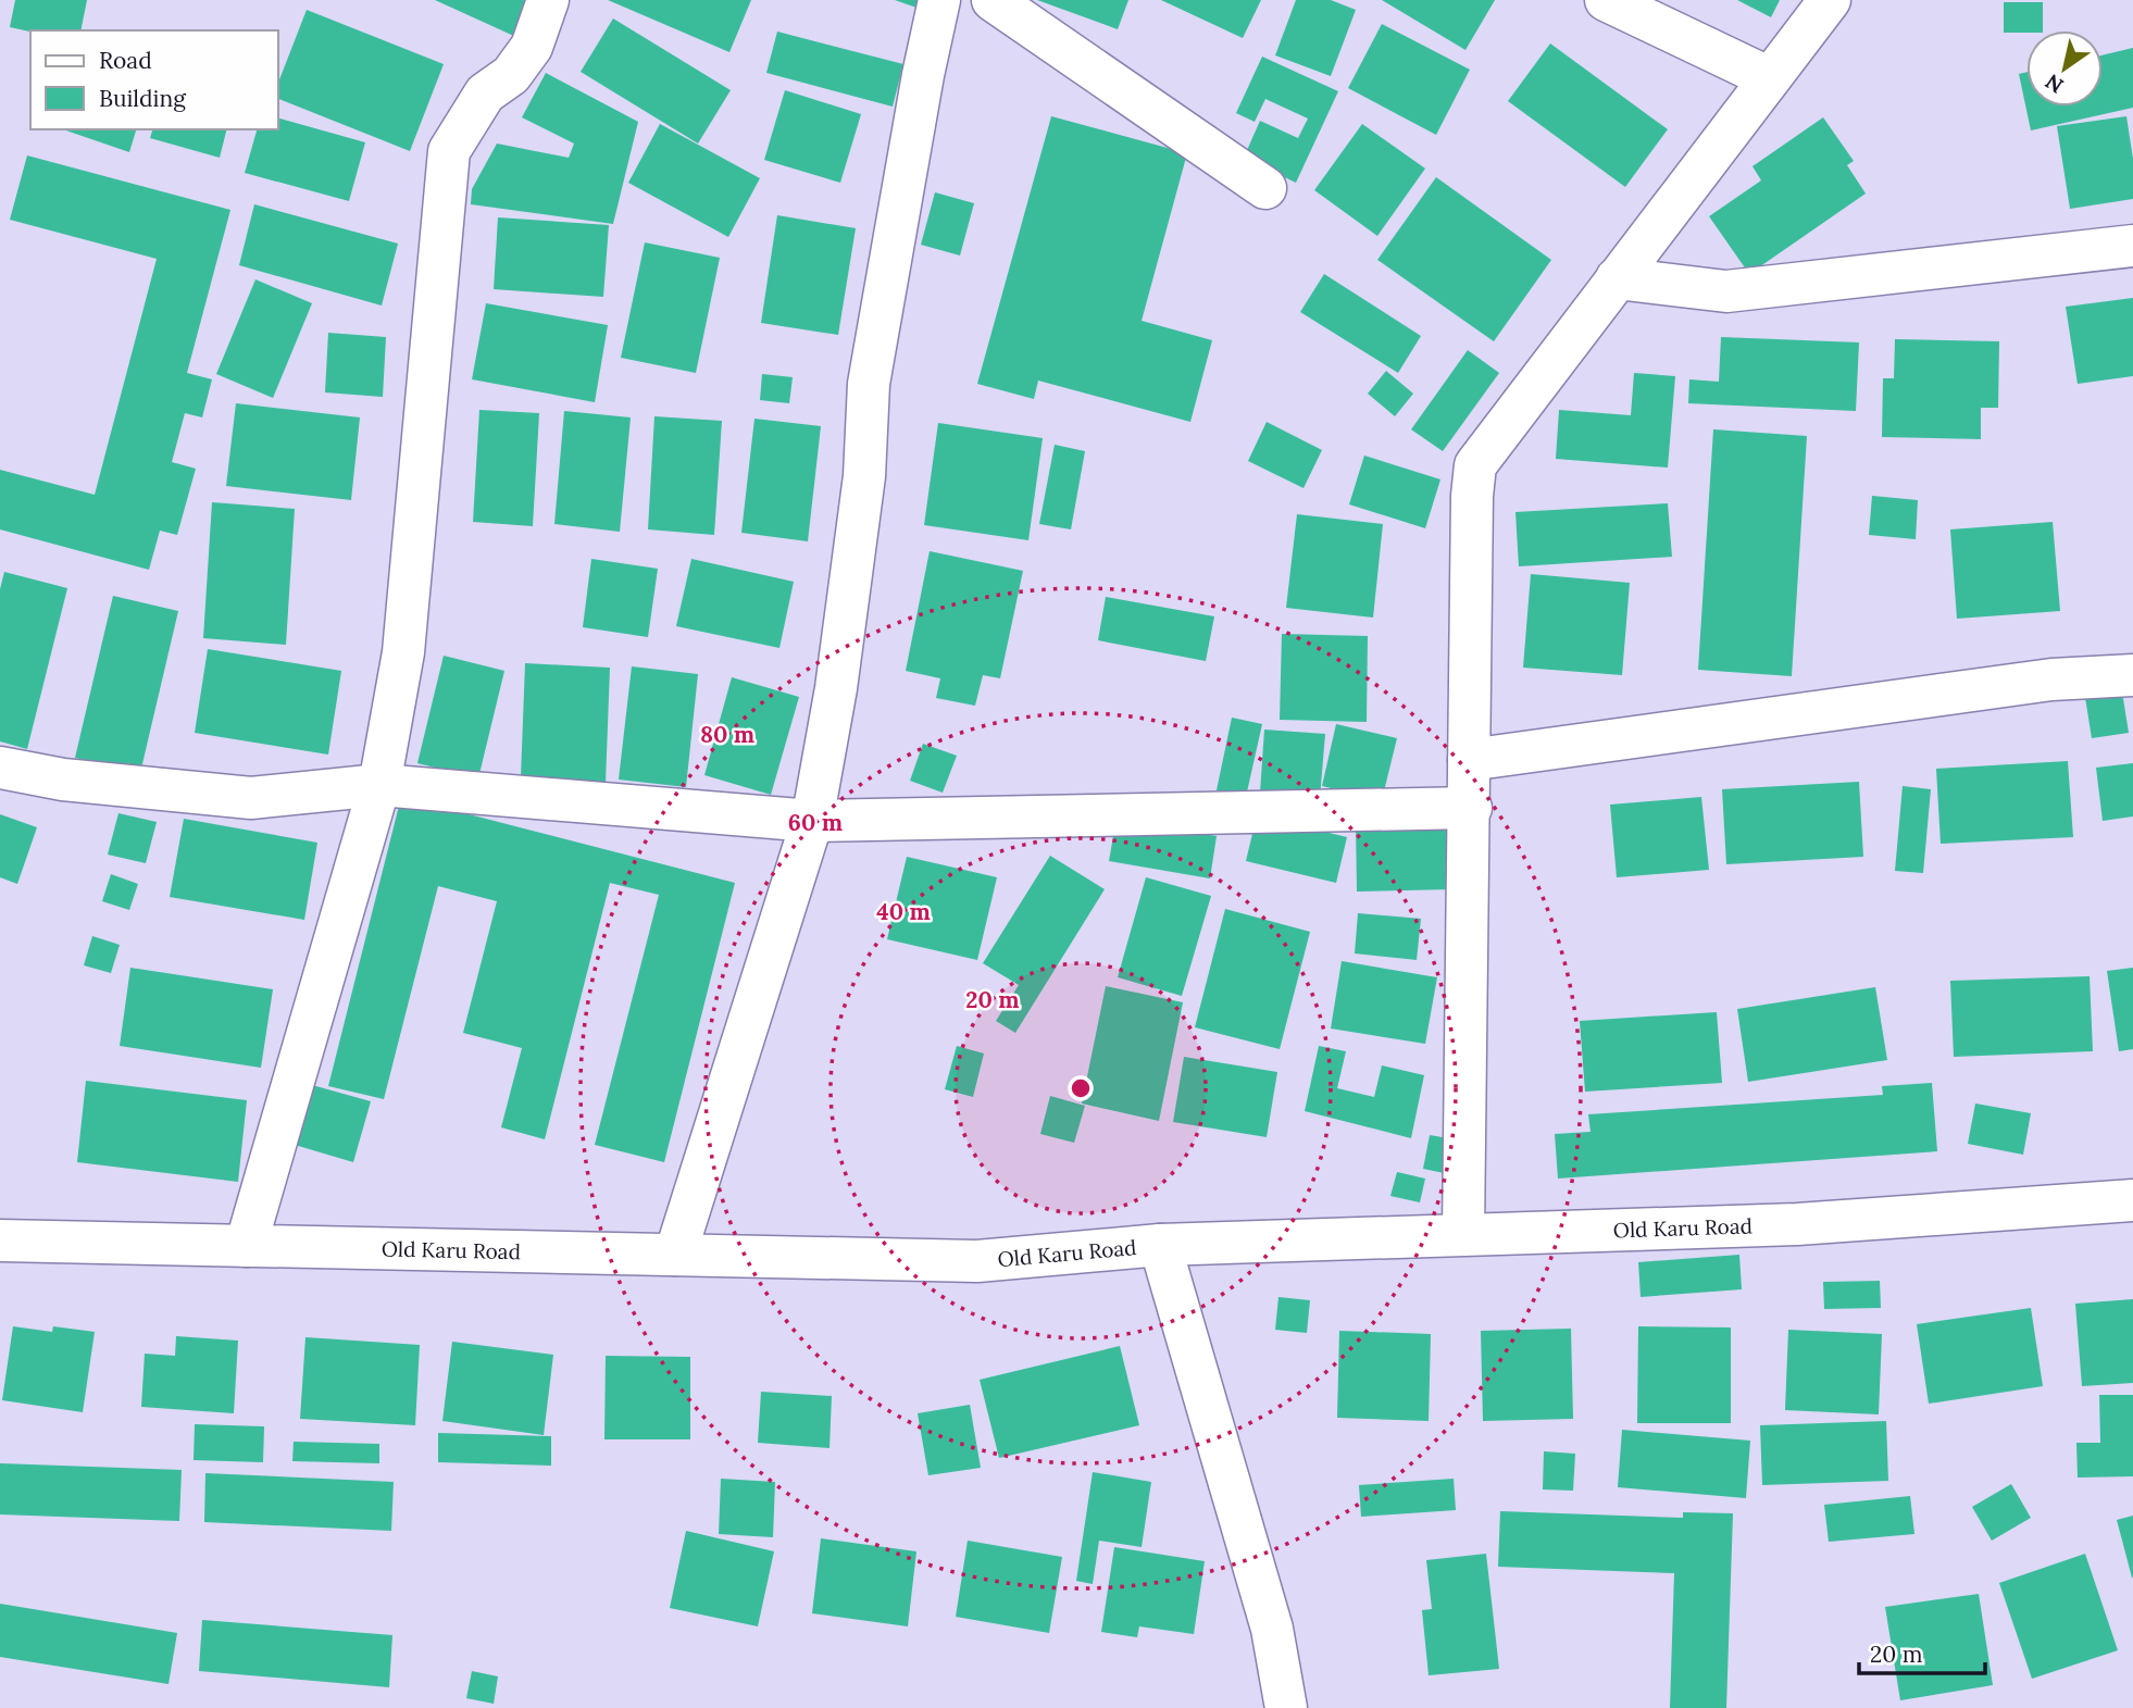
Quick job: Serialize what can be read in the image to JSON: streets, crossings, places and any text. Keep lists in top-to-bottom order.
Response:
{
  "streets": {
    "street": ["Old Karu Road"]
  },
  "legend": ["Road", "Building"],
  "scale_bar": "20 m",
  "north": "bottom left",
  "rings": [
    "80 m",
    "60 m",
    "40 m",
    "20 m"
  ]
}
